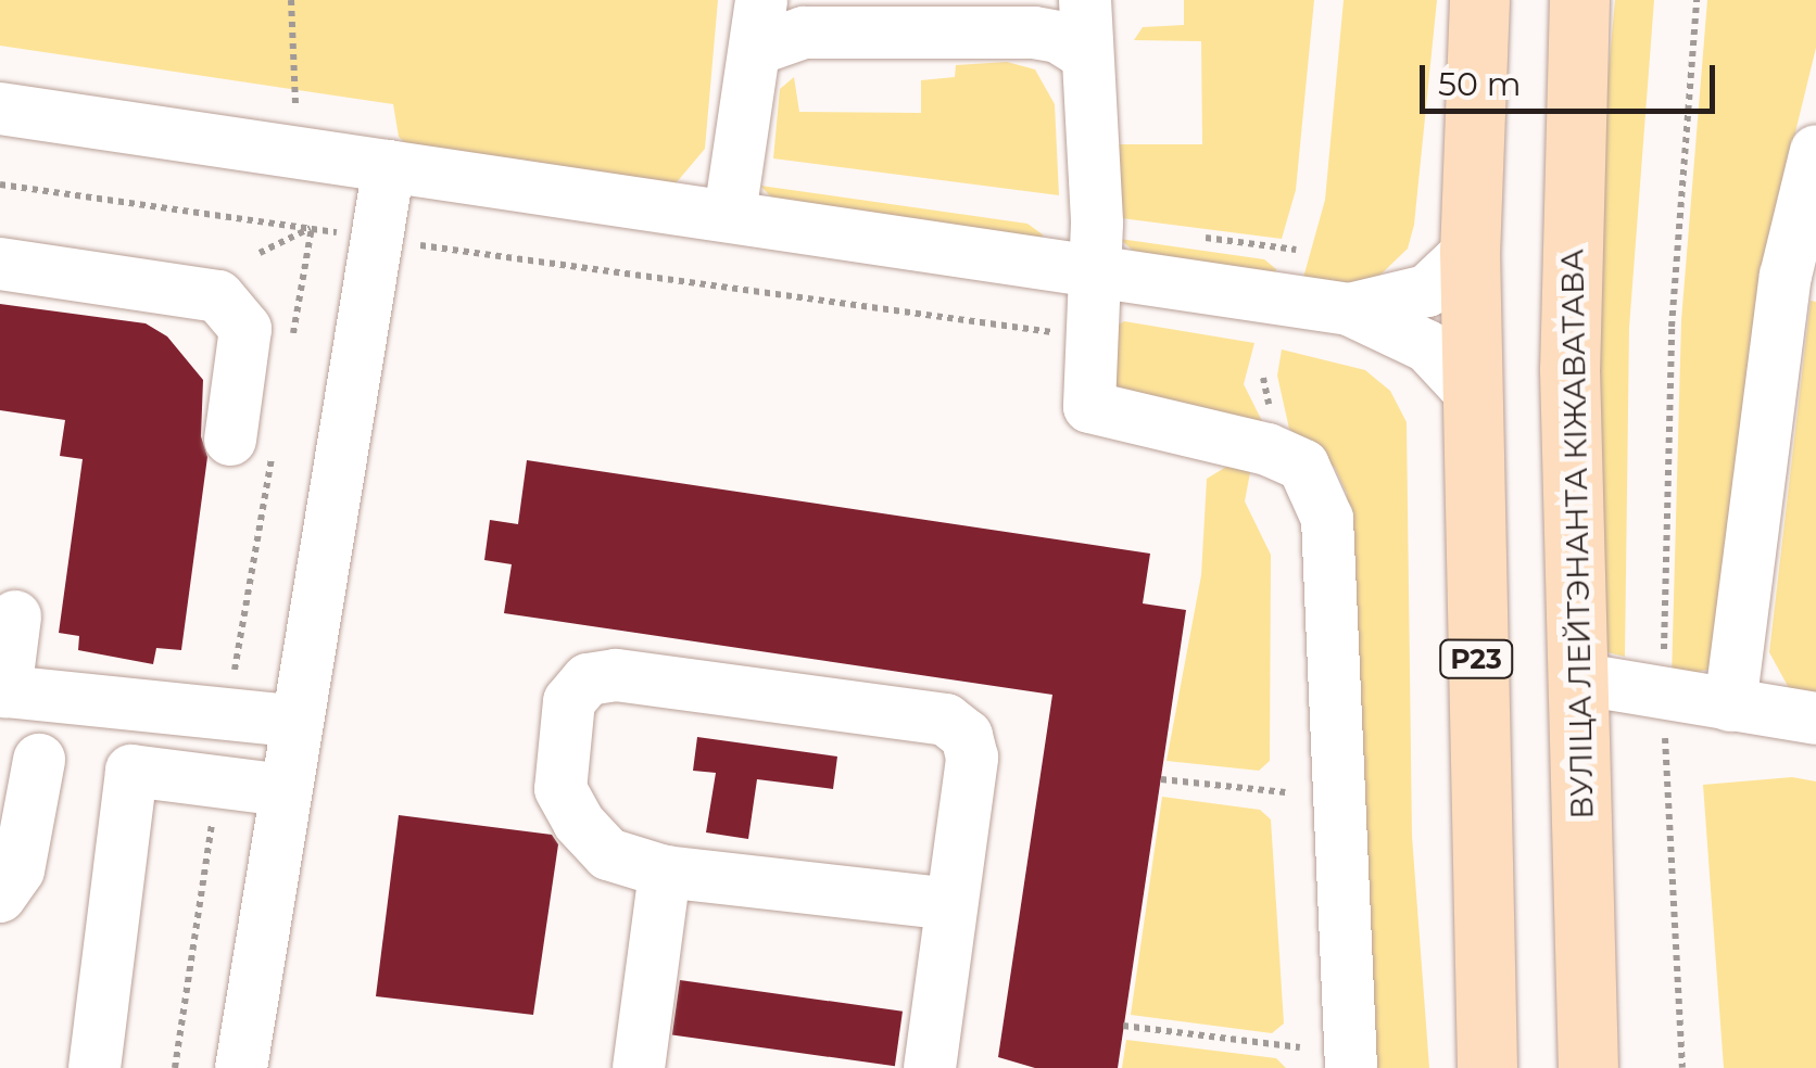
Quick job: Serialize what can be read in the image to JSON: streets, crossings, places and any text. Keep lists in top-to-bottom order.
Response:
{
  "streets": {
    "main road": ["ВУЛІЦА ЛЕЙТЭНАНТА КІЖАВАТАВА", "Р23"]
  },
  "scale_bar": "50 m"
}
